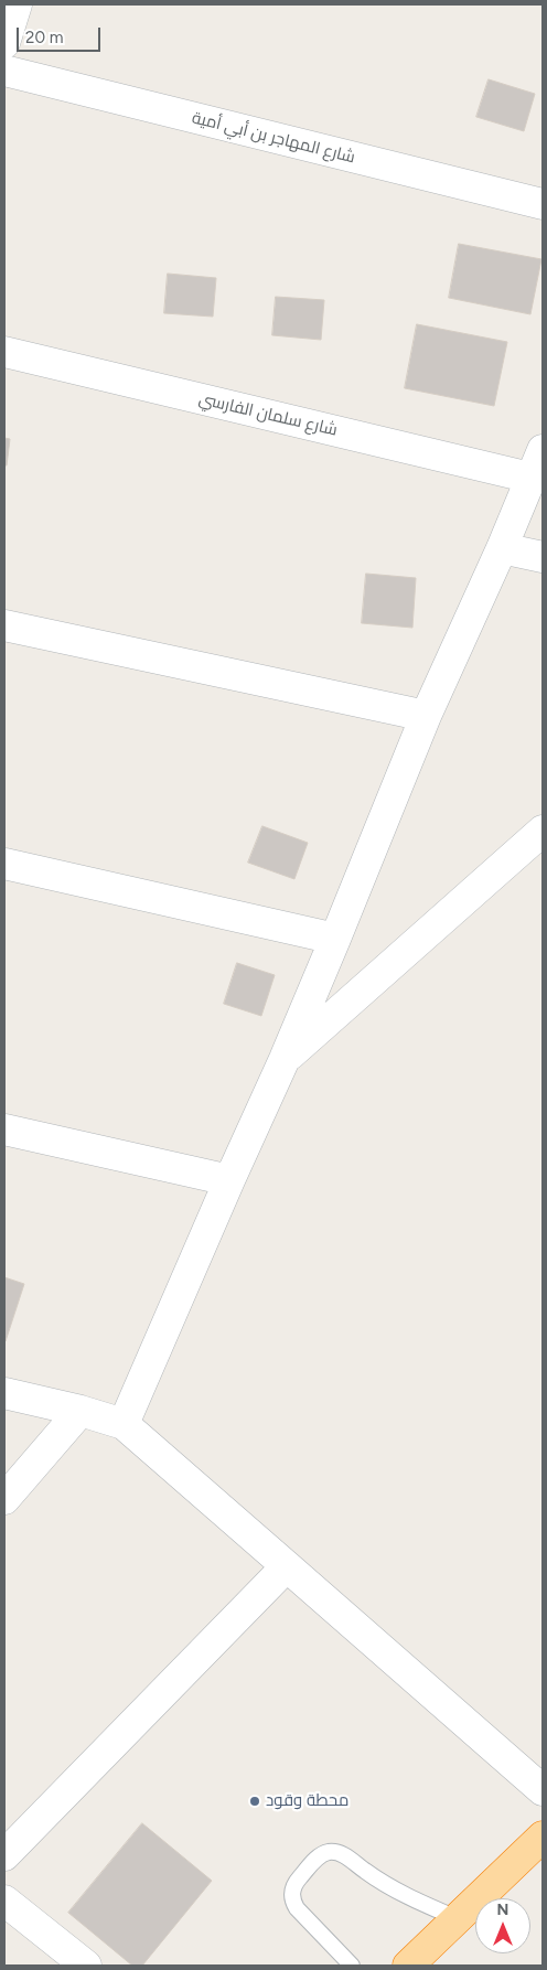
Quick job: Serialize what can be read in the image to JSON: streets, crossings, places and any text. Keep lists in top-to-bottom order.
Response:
{
  "streets": {
    "street": ["شارع المهاجر بن أبي أمية", "شارع سلمان الفارسي"]
  },
  "places": ["محطة وقود"],
  "scale_bar": "20 m",
  "north": "top"
}
